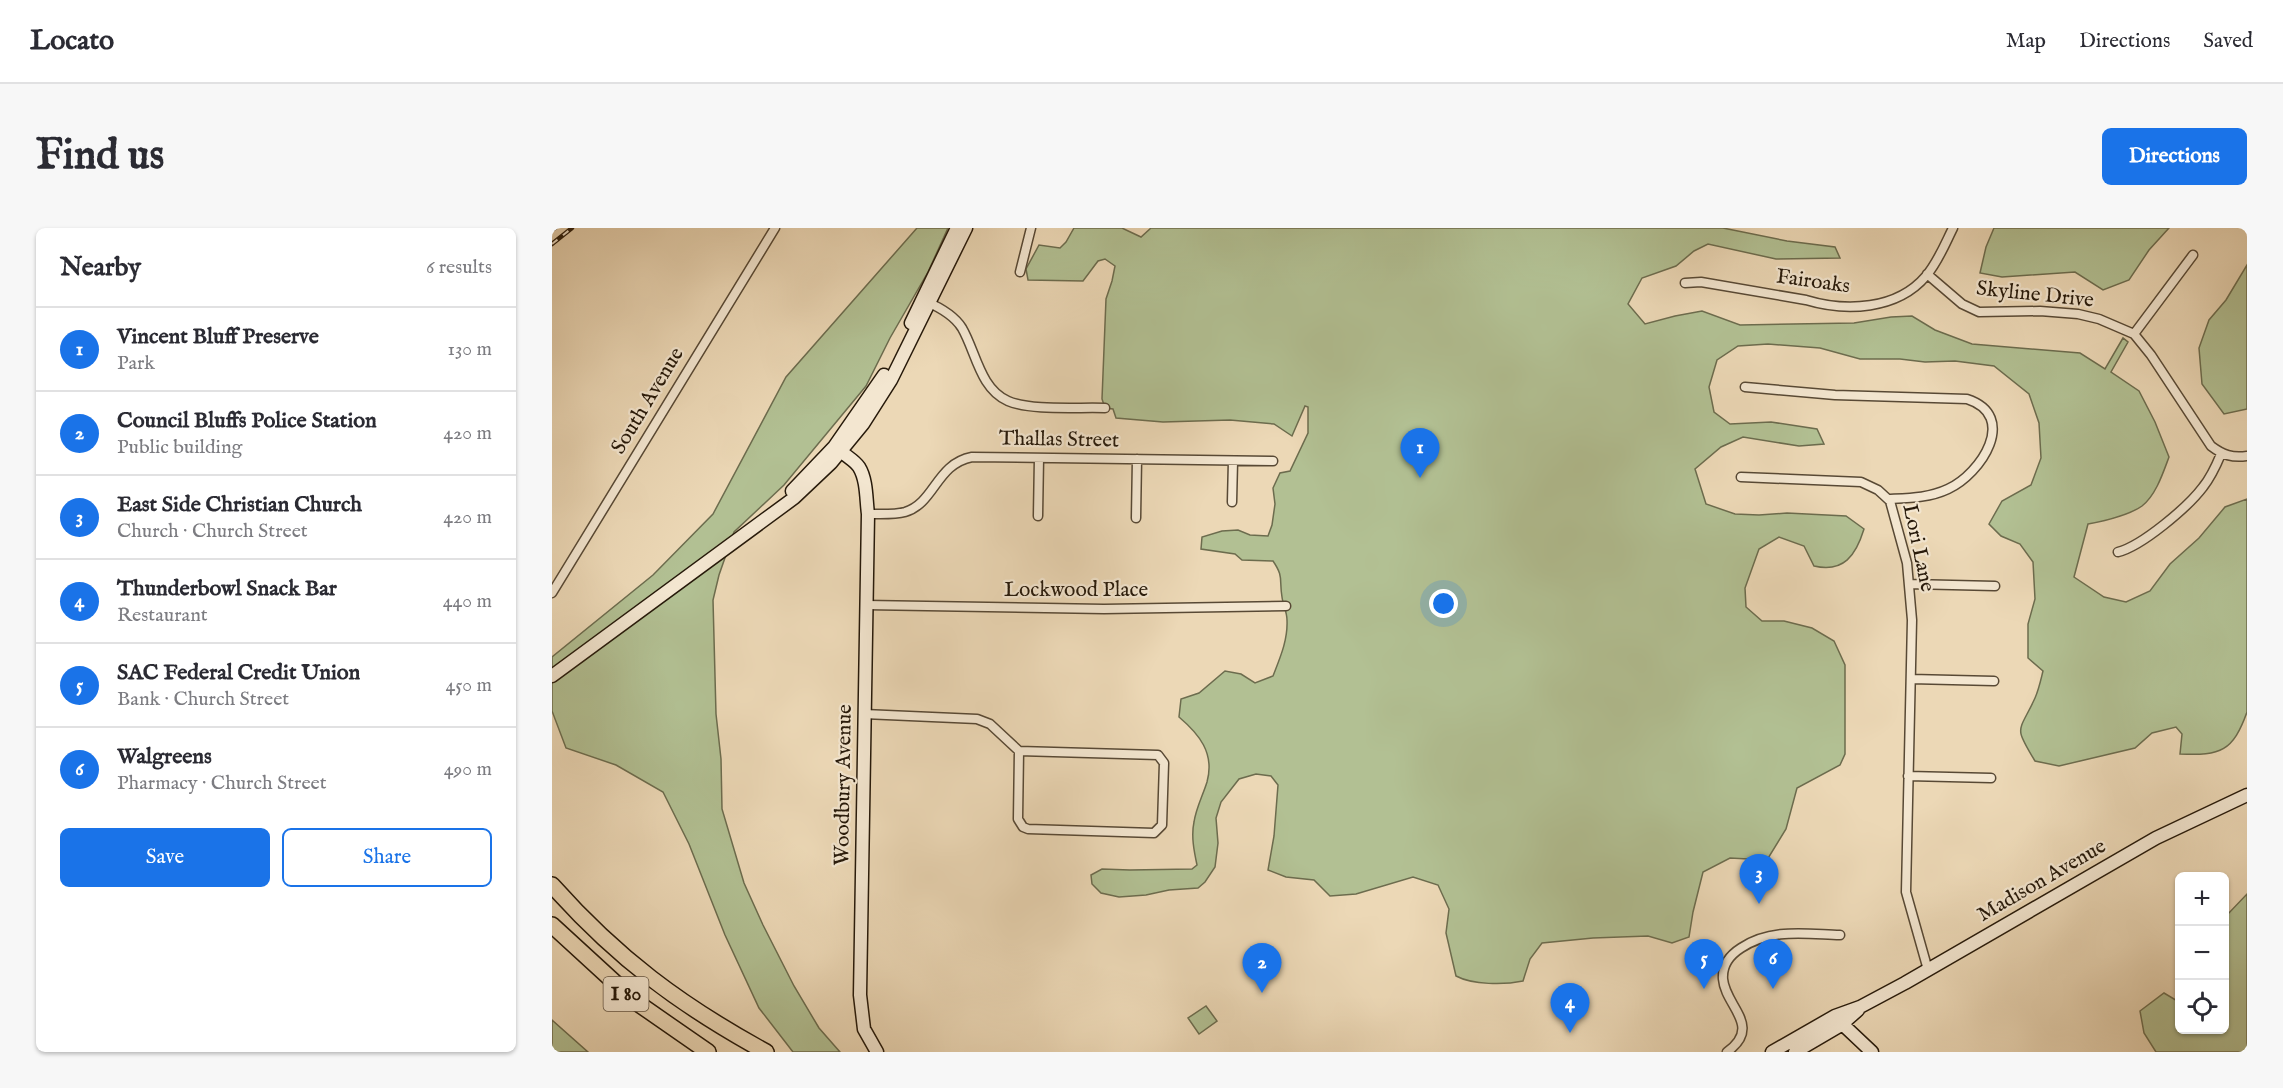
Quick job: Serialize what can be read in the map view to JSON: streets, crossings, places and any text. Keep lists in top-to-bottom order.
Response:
{
  "streets": {
    "highway": ["I 80"],
    "main road": ["Woodbury Avenue", "Madison Avenue"],
    "street": [
      "Fairoaks",
      "Skyline Drive",
      "South Avenue",
      "Thallas Street",
      "Lori Lane",
      "Lockwood Place"
    ]
  },
  "crossings": [
    ["Fairoaks", "Skyline Drive"],
    ["Thallas Street", "Woodbury Avenue"],
    ["Lori Lane", "Madison Avenue"],
    ["Lockwood Place", "Woodbury Avenue"]
  ],
  "page": {
    "header": "Locato",
    "nav": ["Map", "Directions", "Saved"],
    "buttons": [
      "Directions",
      ["Save", "Share"]
    ],
    "title": "Find us",
    "heading": ["Nearby", "6 results"],
    "list": [
      {
        "mark": "1",
        "name": "Vincent Bluff Preserve",
        "note": "Park",
        "value": "130 m"
      },
      {
        "mark": "2",
        "name": "Council Bluffs Police Station",
        "note": "Public building",
        "value": "420 m"
      },
      {
        "mark": "3",
        "name": "East Side Christian Church",
        "note": "Church · Church Street",
        "value": "420 m"
      },
      {
        "mark": "4",
        "name": "Thunderbowl Snack Bar",
        "note": "Restaurant",
        "value": "440 m"
      },
      {
        "mark": "5",
        "name": "SAC Federal Credit Union",
        "note": "Bank · Church Street",
        "value": "450 m"
      },
      {
        "mark": "6",
        "name": "Walgreens",
        "note": "Pharmacy · Church Street",
        "value": "490 m"
      }
    ],
    "pins": [
      "1",
      "3",
      "5",
      "6",
      "2",
      "4"
    ],
    "map_buttons": ["+", "−"]
  }
}
